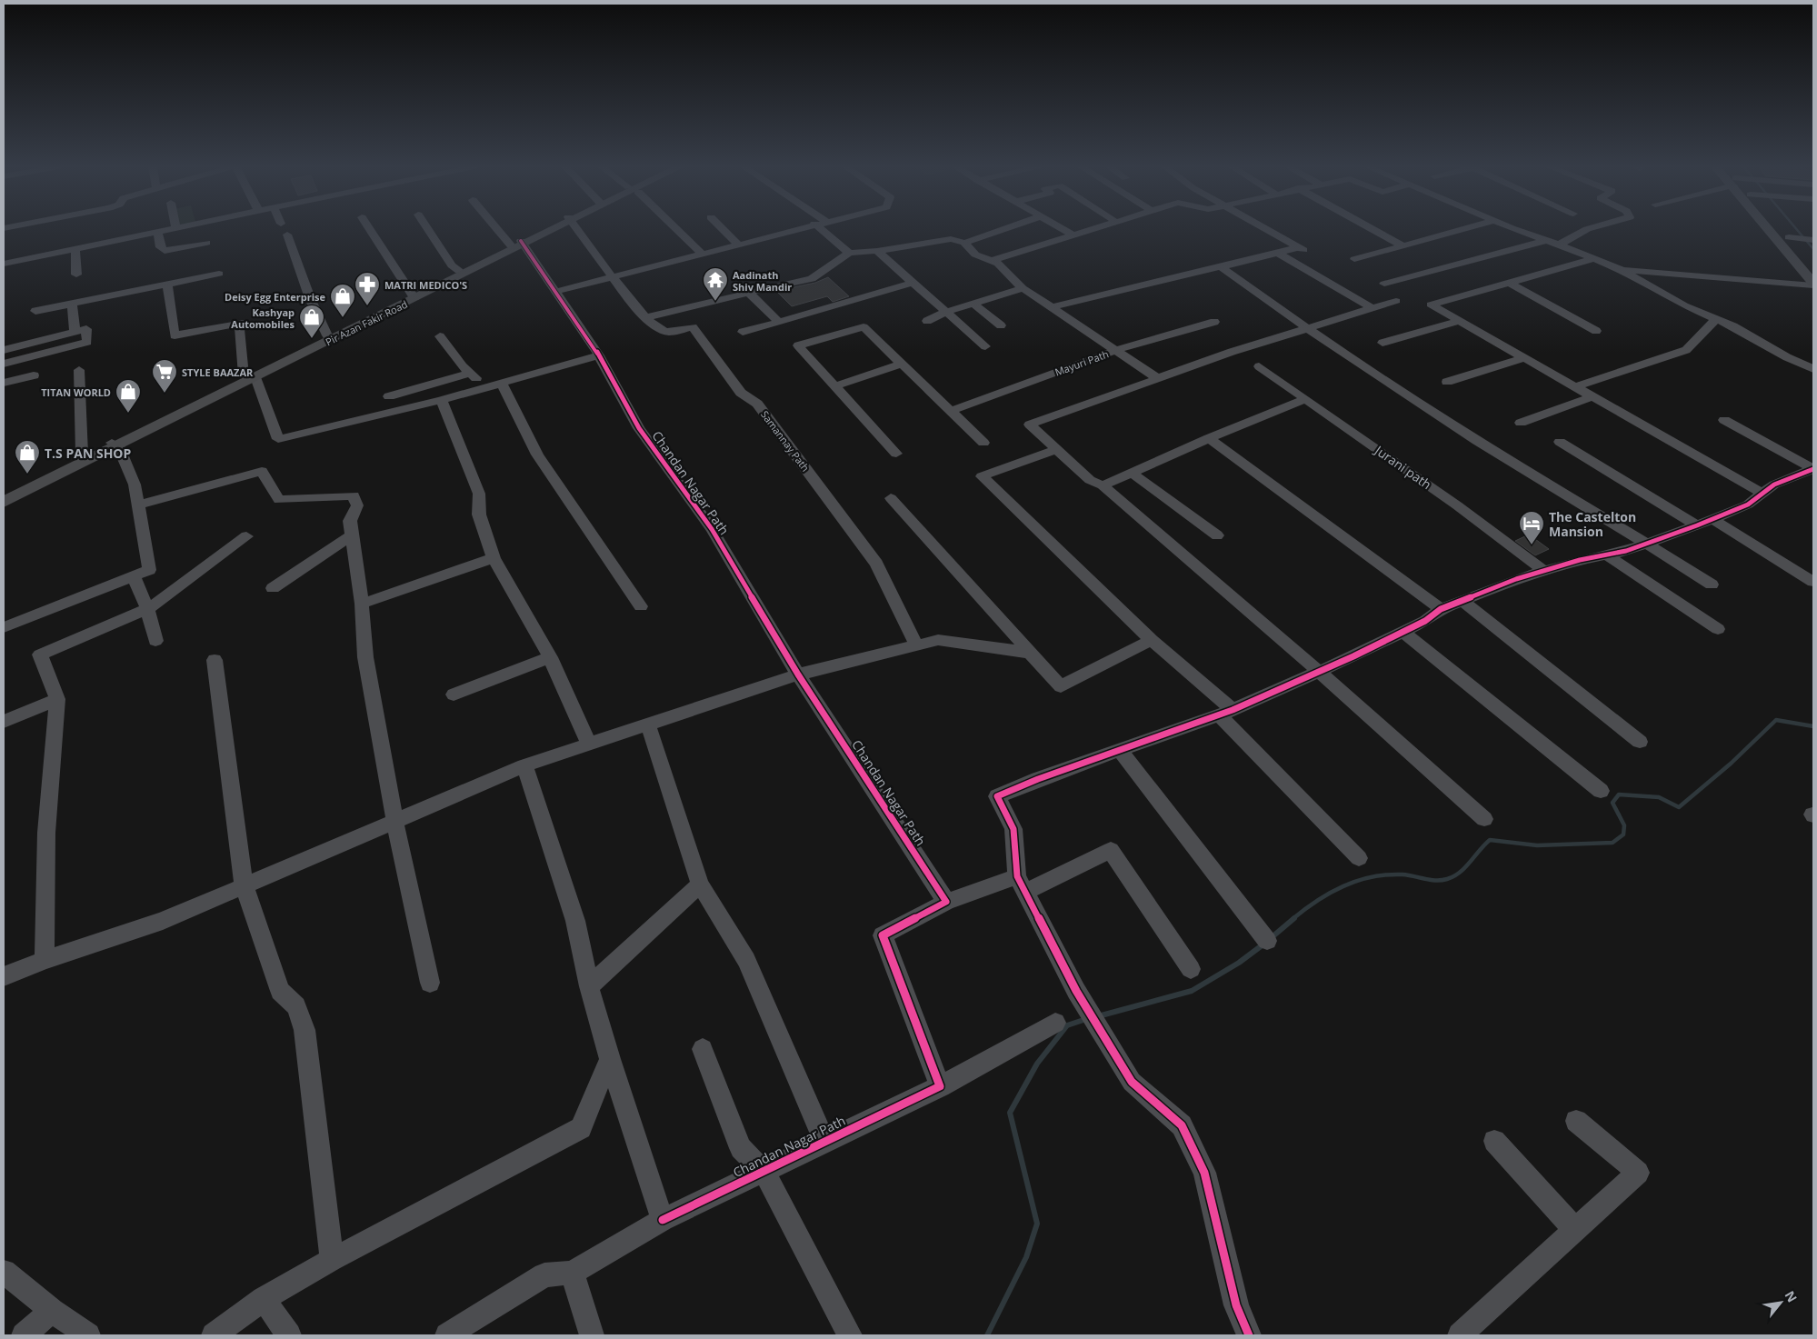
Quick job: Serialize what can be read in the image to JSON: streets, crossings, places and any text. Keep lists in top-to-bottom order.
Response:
{
  "streets": {
    "main road": ["Pir Azan Fakir Road"],
    "street": [
      "Mayuri Path",
      "Samannay Path",
      "Jurani path",
      "Chandan Nagar Path"
    ]
  },
  "crossings": [
    ["Pir Azan Fakir Road", "Chandan Nagar Path"]
  ],
  "places": {
    "temple": ["Aadinath Shiv Mandir"],
    "pharmacy": ["MATRI MEDICO'S"],
    "shop": [
      "Deisy Egg Enterprise",
      "Kashyap Automobiles",
      "TITAN WORLD",
      "T.S PAN SHOP"
    ],
    "supermarket": ["STYLE BAAZAR"],
    "hotel": ["The Castelton Mansion"]
  },
  "north": "top right"
}
